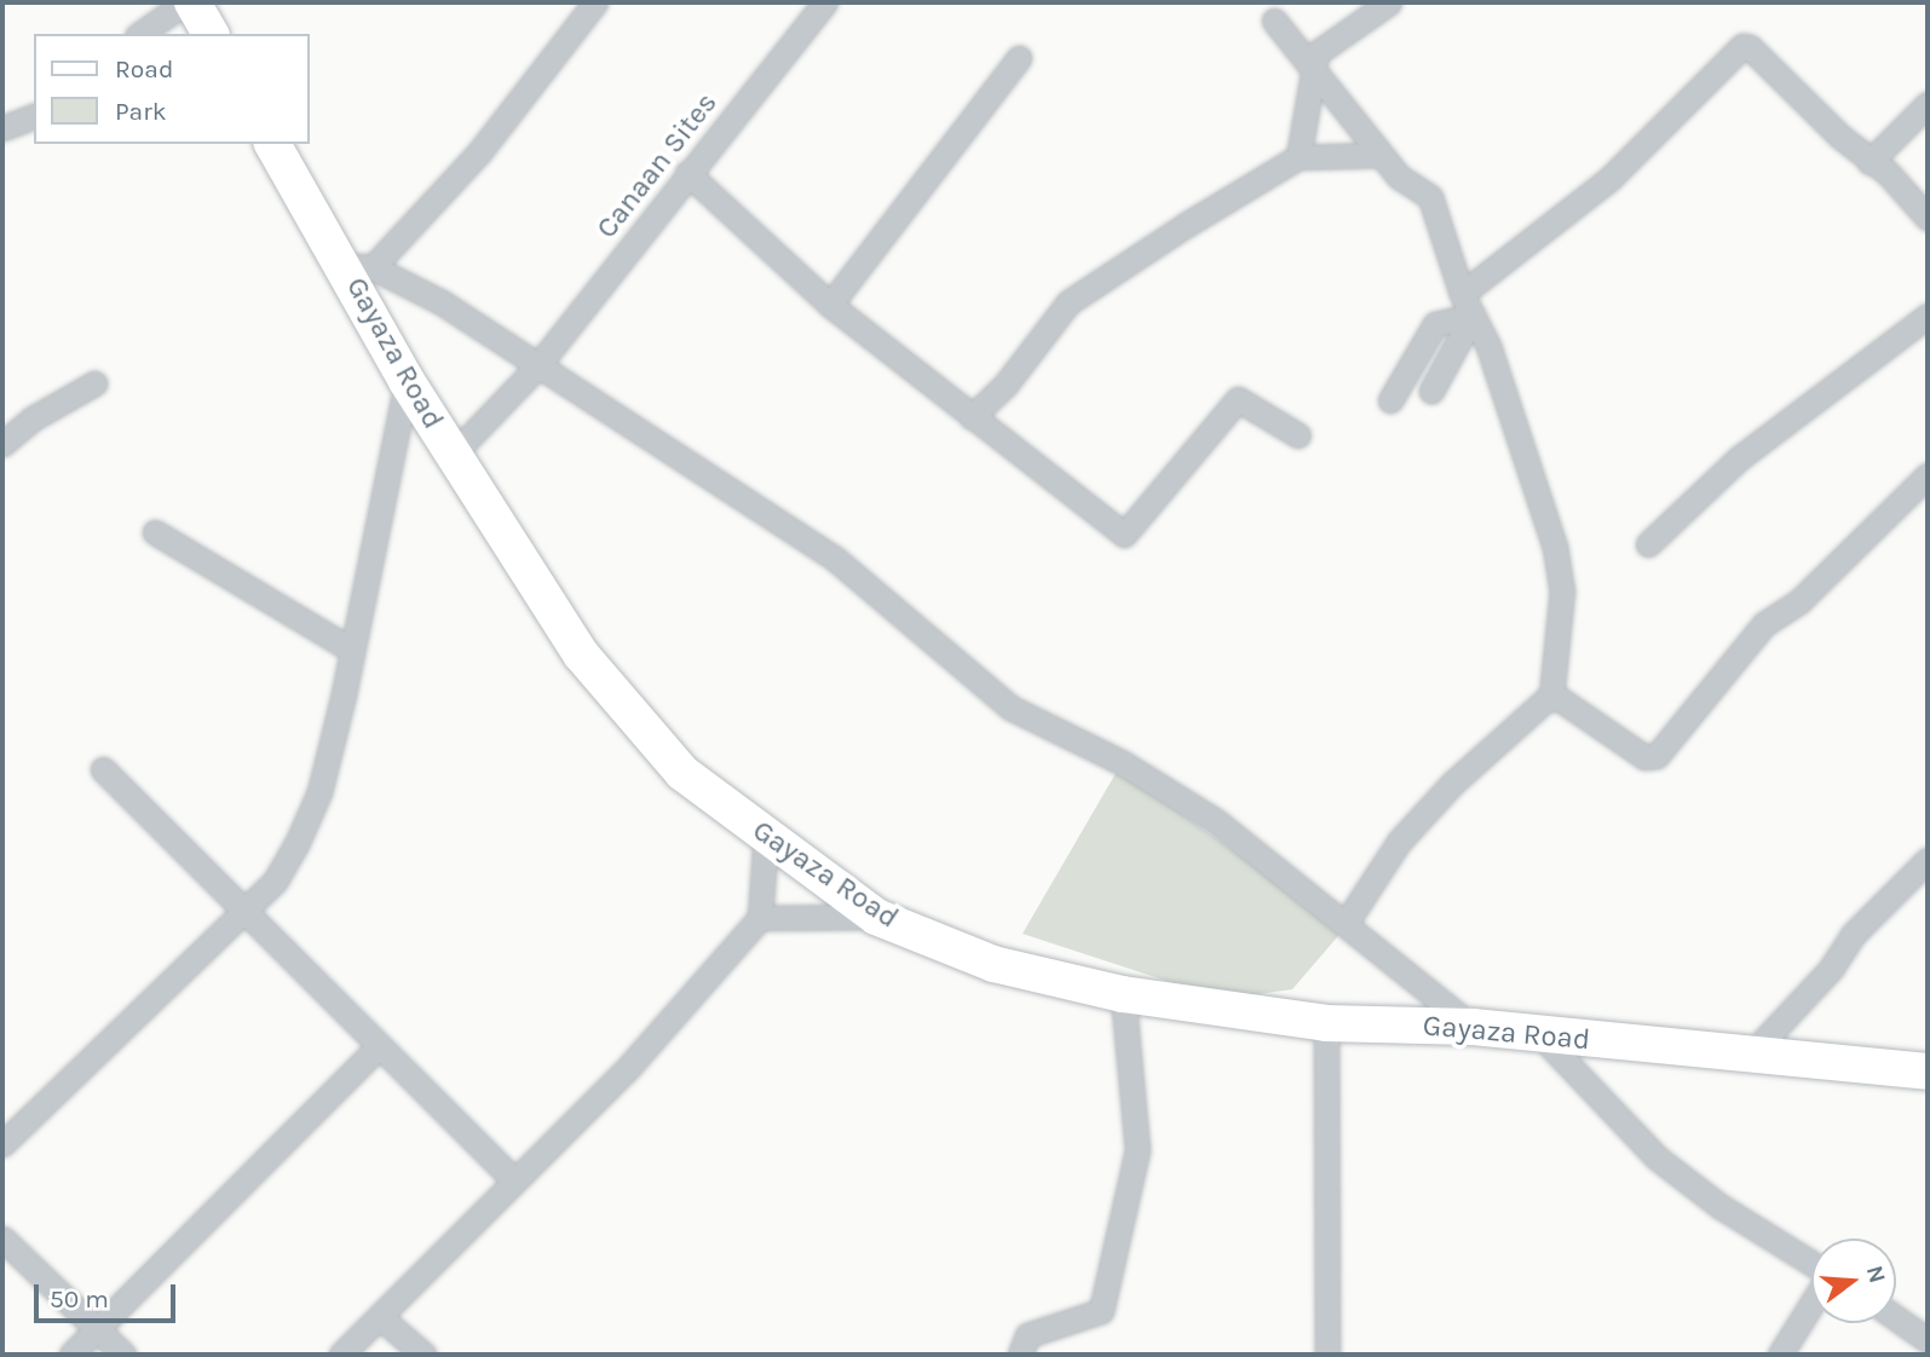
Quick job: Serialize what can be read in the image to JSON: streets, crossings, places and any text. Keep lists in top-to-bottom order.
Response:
{
  "streets": {
    "main road": ["Gayaza Road"],
    "street": ["Canaan Sites"]
  },
  "crossings": [
    ["Canaan Sites", "Gayaza Road"]
  ],
  "legend": ["Road", "Park"],
  "scale_bar": "50 m",
  "north": "right"
}
